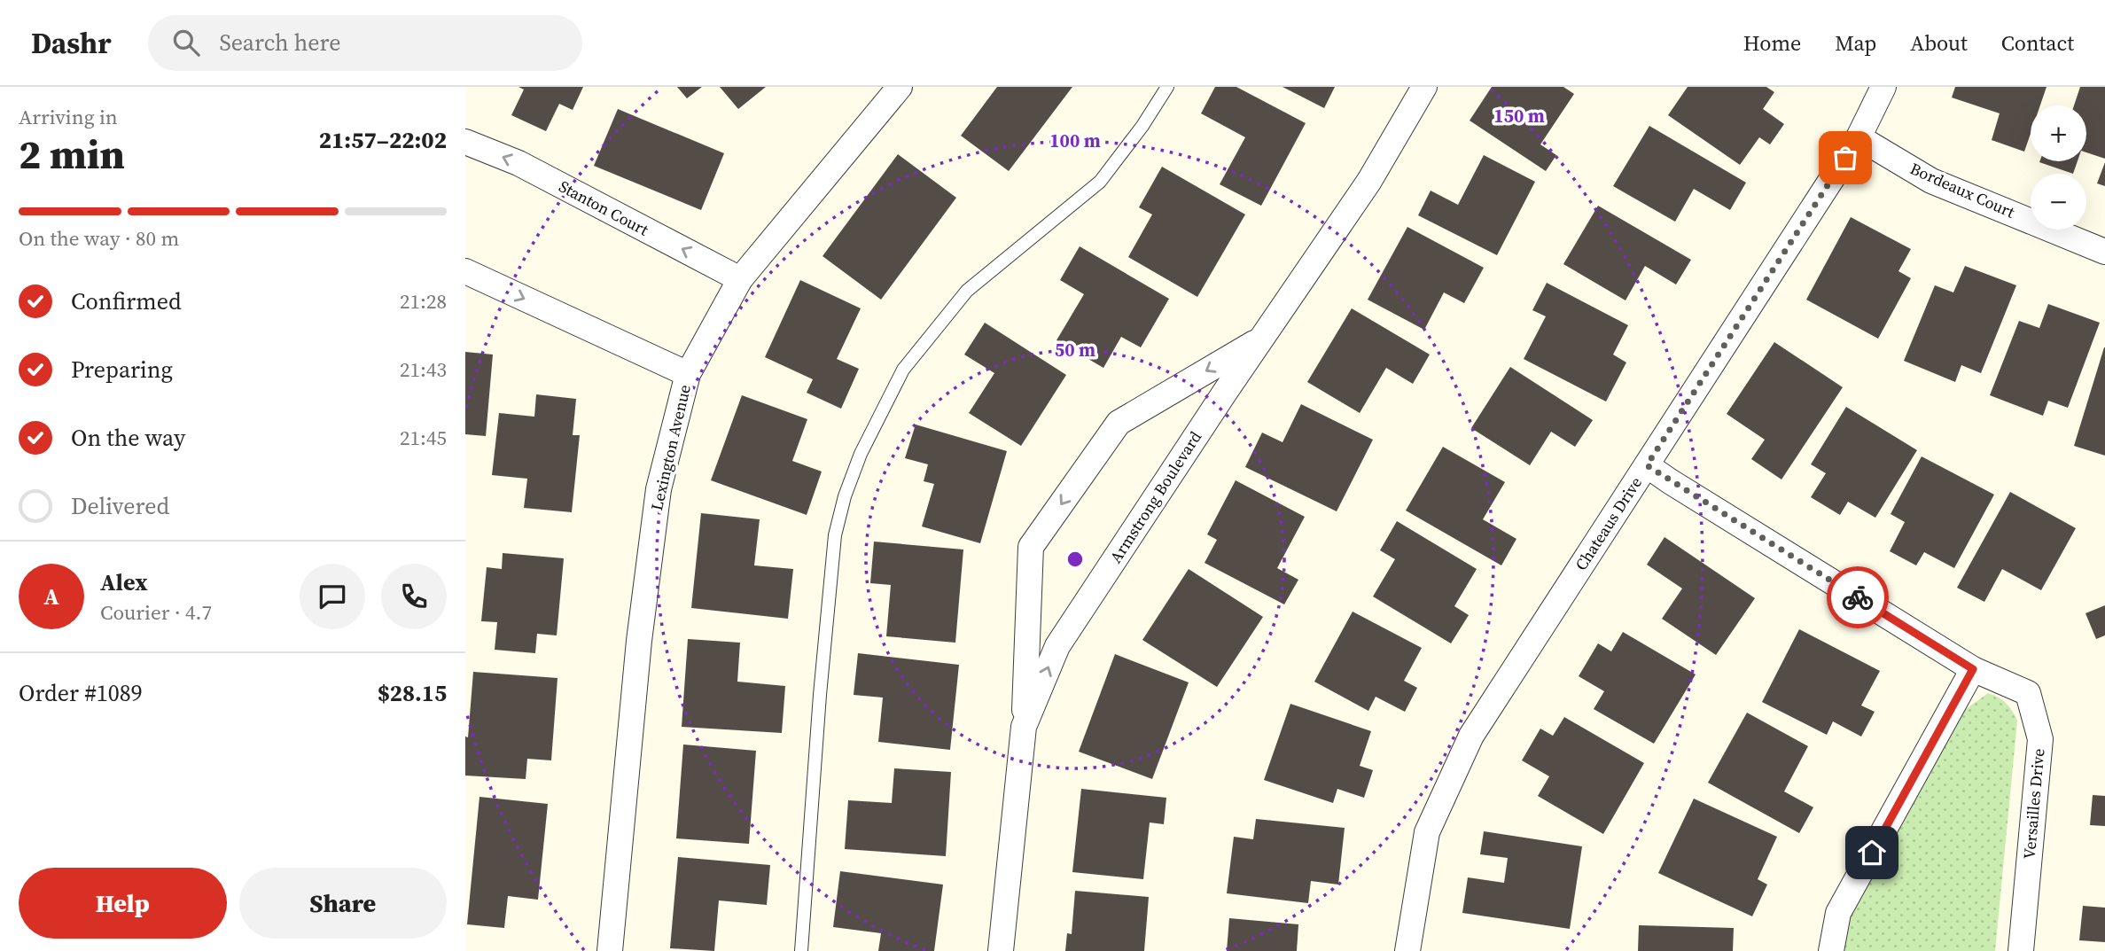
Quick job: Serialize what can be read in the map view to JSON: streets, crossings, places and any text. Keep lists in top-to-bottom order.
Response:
{
  "streets": {
    "street": [
      "Bordeaux Court",
      "Stanton Court",
      "Lexington Avenue",
      "Armstrong Boulevard",
      "Chateaus Drive",
      "Versailles Drive"
    ]
  },
  "crossings": [
    ["Bordeaux Court", "Chateaus Drive"],
    ["Stanton Court", "Lexington Avenue"],
    ["Chateaus Drive", "Versailles Drive"]
  ],
  "page": {
    "header": "Dashr",
    "search": "Search here",
    "nav": [
      "Home",
      "Map",
      "About",
      "Contact"
    ],
    "heading": ["2 min", "Arriving in", "21:57–22:02"],
    "panel": [
      "Alex",
      "Courier · 4.7",
      "Order #1089",
      "$28.15"
    ],
    "map_buttons": ["+", "−"],
    "bar": "On the way · 80 m",
    "list": [
      ["Confirmed", "21:28"],
      ["Preparing", "21:43"],
      ["On the way", "21:45"],
      "Delivered"
    ],
    "round": "A",
    "buttons": ["Help", "Share"]
  },
  "rings": ["150 m", "100 m", "50 m"]
}
